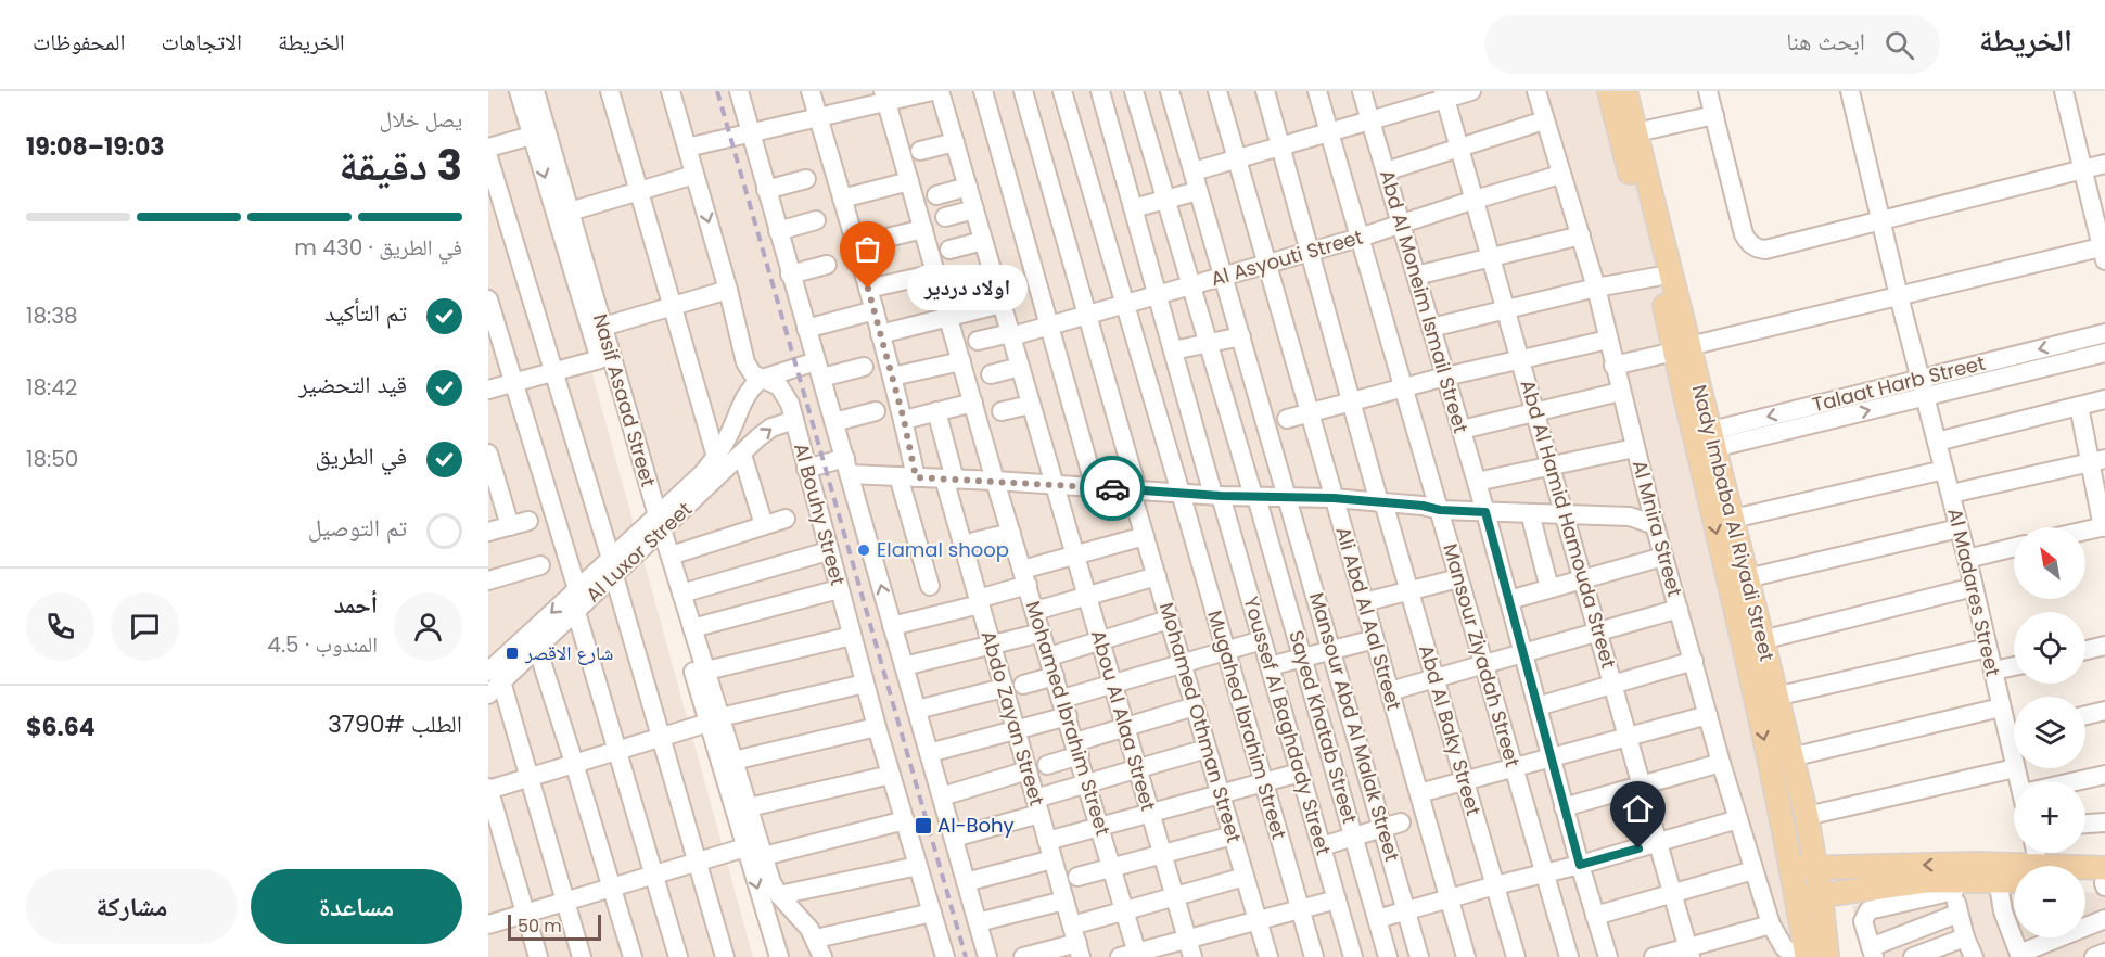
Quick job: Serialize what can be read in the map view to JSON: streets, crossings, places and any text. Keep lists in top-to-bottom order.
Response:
{
  "streets": {
    "main road": ["Nady Imbaba Al Riyadi Street"],
    "street": [
      "Al Asyouti Street",
      "Abd Al Moneim Ismail Street",
      "Talaat Harb Street",
      "Nasif Asaad Street",
      "Al Bouhy Street",
      "Abd Al Hamid Hamouda Street",
      "Al Mnira Street",
      "Al Luxor Street",
      "Al Madares Street",
      "Ali Abd Al Aal Street",
      "Mansour Ziyadah Street",
      "Abdo Zayan Street",
      "Mohamed Ibrahim Street",
      "Abou Al Alaa Street",
      "Mohamed Othman Street",
      "Mugahed Ibrahim Street",
      "Youssef Al Baghdady Street",
      "Sayed Khatab Street",
      "Mansour Abd Al Malak Street",
      "Abd Al Baky Street"
    ]
  },
  "crossings": [
    ["Al Asyouti Street", "Abd Al Moneim Ismail Street"],
    ["Al Asyouti Street", "Abd Al Hamid Hamouda Street"],
    ["Al Asyouti Street", "Al Mnira Street"],
    ["Al Asyouti Street", "Ali Abd Al Aal Street"],
    ["Al Asyouti Street", "Mansour Ziyadah Street"],
    ["Al Asyouti Street", "Abou Al Alaa Street"],
    ["Al Asyouti Street", "Mohamed Othman Street"],
    ["Al Asyouti Street", "Mugahed Ibrahim Street"],
    ["Al Asyouti Street", "Youssef Al Baghdady Street"],
    ["Al Asyouti Street", "Sayed Khatab Street"],
    ["Al Asyouti Street", "Mansour Abd Al Malak Street"],
    ["Al Asyouti Street", "Abd Al Baky Street"],
    ["Talaat Harb Street", "Nady Imbaba Al Riyadi Street"],
    ["Talaat Harb Street", "Al Madares Street"],
    ["Nasif Asaad Street", "Al Luxor Street"],
    ["Al Bouhy Street", "Al Luxor Street"]
  ],
  "places": {
    "other": ["اولاد دردير", "Elamal shoop"],
    "transit": ["شارع الاقصر", "Al-Bohy"]
  },
  "scale_bar": "50 m",
  "north": "top left",
  "page": {
    "header": "الخريطة",
    "search": "ابحث هنا",
    "nav": ["الخريطة", "الاتجاهات", "المحفوظات"],
    "heading": ["3 دقيقة", "يصل خلال", "19:03–19:08"],
    "panel": [
      "أحمد",
      "المندوب · 4.5",
      "الطلب #3790",
      "$6.64"
    ],
    "bar": "في الطريق · 430 m",
    "bubble": "اولاد دردير",
    "list": [
      ["تم التأكيد", "18:38"],
      ["قيد التحضير", "18:42"],
      ["في الطريق", "18:50"],
      "تم التوصيل"
    ],
    "map_buttons": ["+", "−"],
    "buttons": ["مساعدة", "مشاركة"],
    "scale": "50 m"
  }
}
